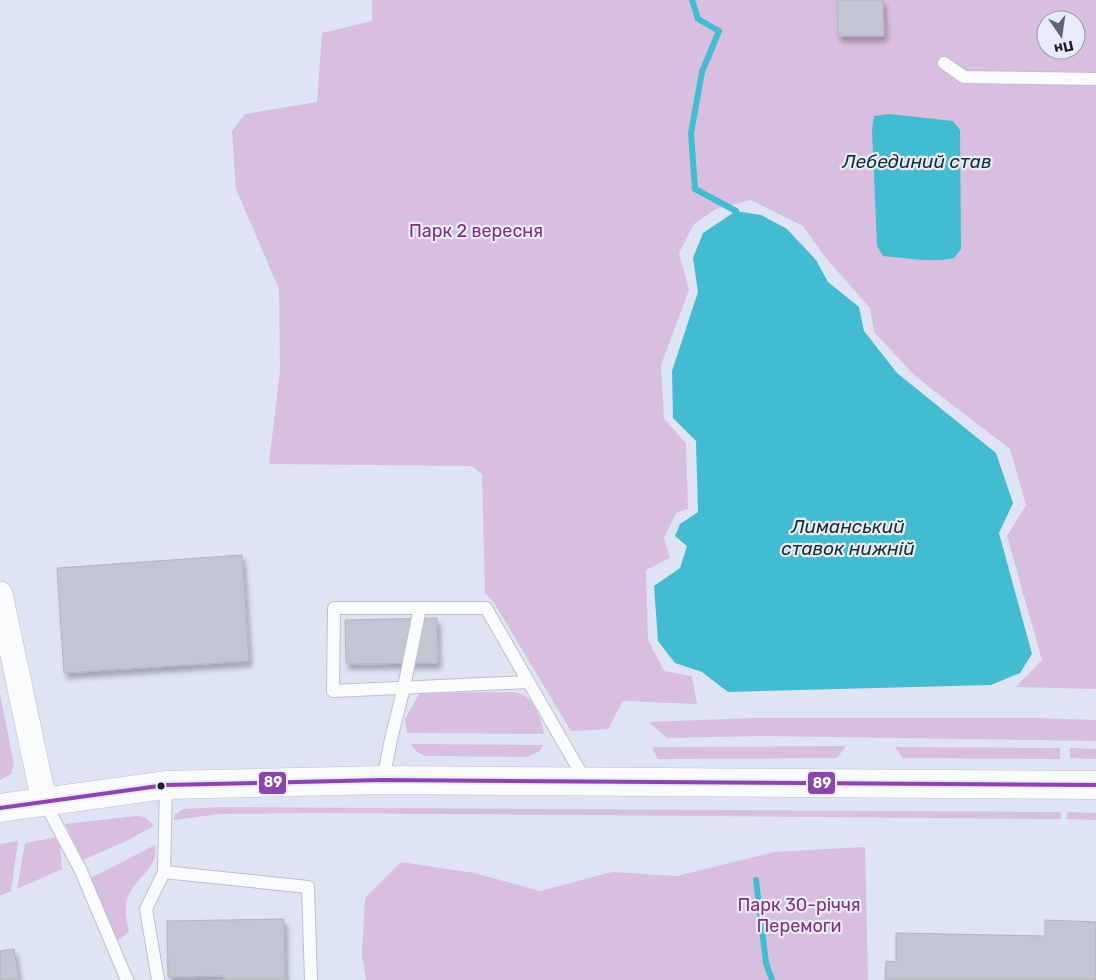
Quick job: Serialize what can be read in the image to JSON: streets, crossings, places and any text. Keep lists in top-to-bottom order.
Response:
{
  "water": ["Лебединий став", "Лиманський ставок нижній"],
  "parks": ["Парк 2 вересня", "Парк 30-річчя Перемоги"],
  "lines": ["transit line 89"],
  "north": "bottom"
}
